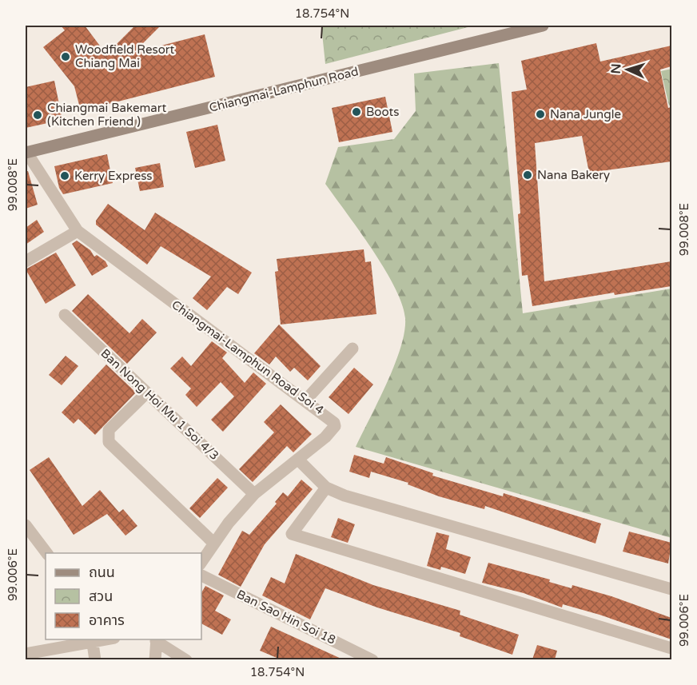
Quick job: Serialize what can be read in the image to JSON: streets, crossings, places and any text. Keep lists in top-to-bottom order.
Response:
{
  "streets": {
    "main road": ["Chiangmai-Lamphun Road"],
    "street": ["Chiangmai-Lamphun Road Soi 4", "Ban Nong Hoi Mu 1 Soi 4/3", "Ban Sao Hin Soi 18"]
  },
  "crossings": [
    ["Chiangmai-Lamphun Road", "Chiangmai-Lamphun Road Soi 4"],
    ["Chiangmai-Lamphun Road Soi 4", "Ban Nong Hoi Mu 1 Soi 4/3"]
  ],
  "places": [
    "Woodfield Resort Chiang Mai",
    "Boots",
    "Nana Jungle",
    "Chiangmai Bakemart (Kitchen Friend )",
    "Nana Bakery",
    "Kerry Express"
  ],
  "legend": ["ถนน", "สวน", "อาคาร"],
  "north": "left",
  "coordinates": ["18.754°N", "99.008°E", "99.006°E"]
}
